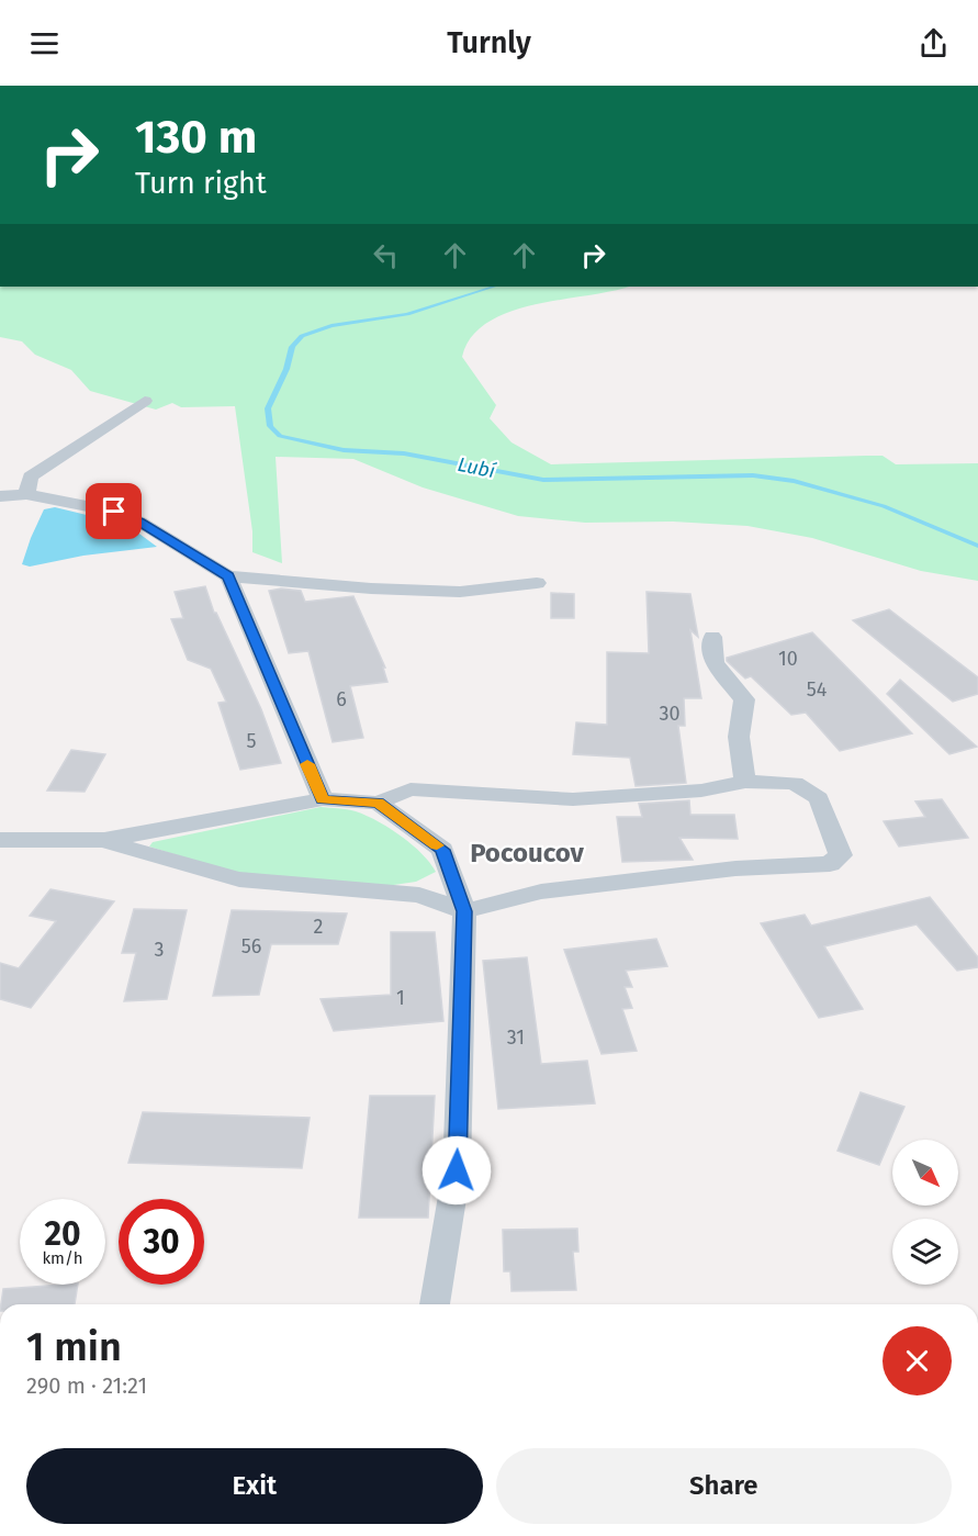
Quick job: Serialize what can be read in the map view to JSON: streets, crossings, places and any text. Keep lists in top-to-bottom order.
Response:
{
  "districts": ["Pocoucov"],
  "water": ["Lubí"],
  "house_numbers": [
    "10",
    "54",
    "6",
    "30",
    "5",
    "2",
    "56",
    "3",
    "1",
    "31"
  ],
  "north": "bottom right",
  "page": {
    "header": "Turnly",
    "turn": ["130 m", "Turn right"],
    "speed": "20 km/h",
    "limit": "30",
    "heading": ["1 min", "290 m · 21:21"],
    "buttons": ["Exit", "Share"]
  }
}
